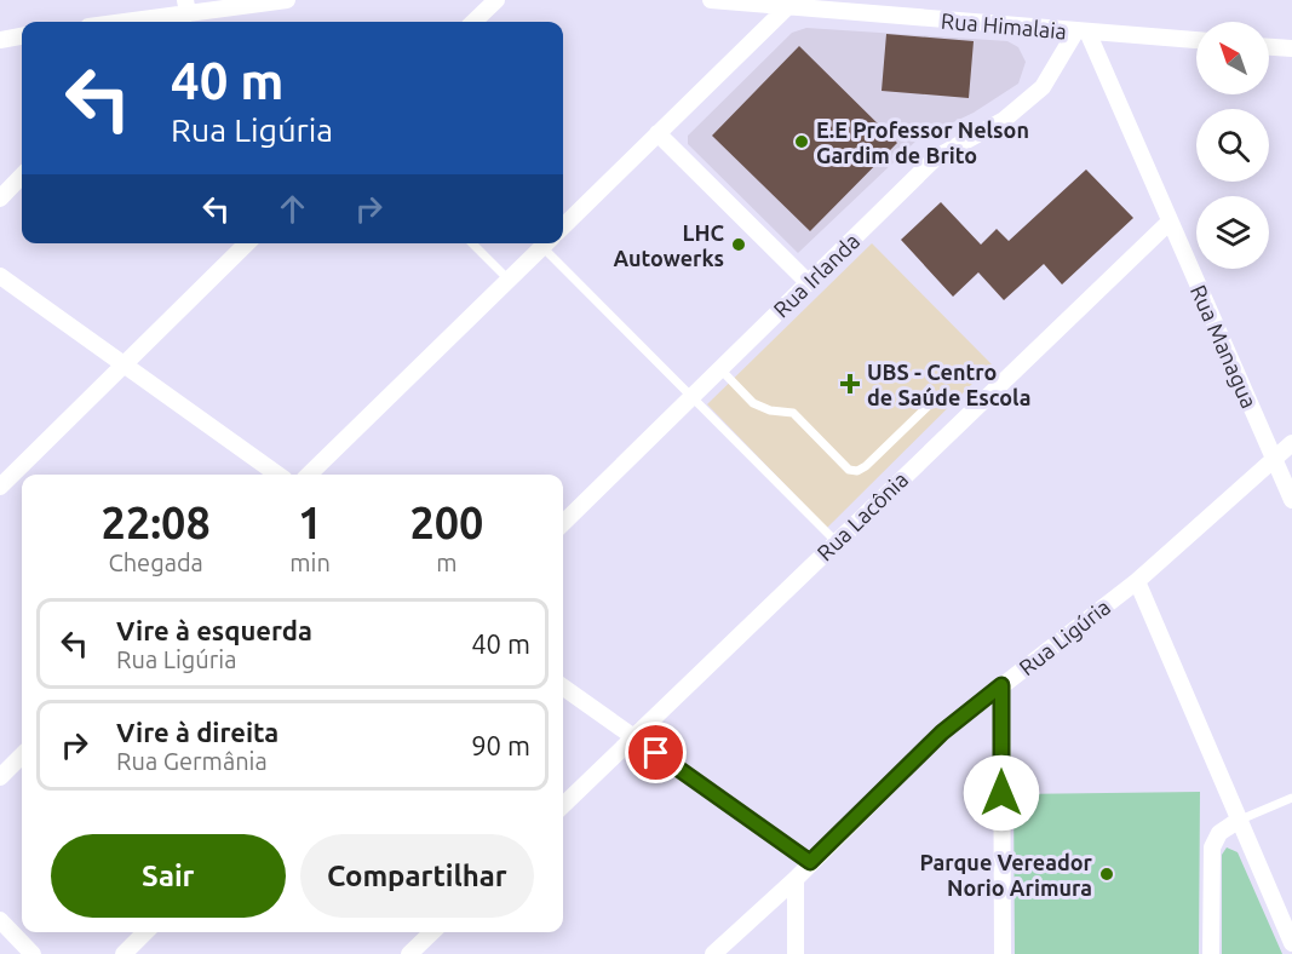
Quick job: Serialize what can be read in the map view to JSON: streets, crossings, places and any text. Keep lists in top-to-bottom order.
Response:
{
  "streets": {
    "street": [
      "Rua Himalaia",
      "Rua Irlanda",
      "Rua Managua",
      "Rua Lacônia",
      "Rua Ligúria"
    ]
  },
  "crossings": [
    ["Rua Himalaia", "Rua Irlanda"],
    ["Rua Himalaia", "Rua Managua"],
    ["Rua Irlanda", "Rua Managua"],
    ["Rua Managua", "Rua Lacônia"],
    ["Rua Managua", "Rua Ligúria"]
  ],
  "places": {
    "other": ["E.E Professor Nelson Gardim de Brito", "LHC Autowerks", "Parque Vereador Norio Arimura"],
    "health": ["UBS - Centro de Saúde Escola"]
  },
  "north": "top left",
  "page": {
    "turn": ["40 m", "Rua Ligúria"],
    "eta": [
      "22:08",
      "Chegada",
      "1",
      "min",
      "200",
      "m"
    ],
    "list": [
      {
        "name": "Vire à esquerda",
        "note": "Rua Ligúria",
        "value": "40 m"
      },
      {
        "name": "Vire à direita",
        "note": "Rua Germânia",
        "value": "90 m"
      }
    ],
    "buttons": ["Sair", "Compartilhar"]
  }
}
